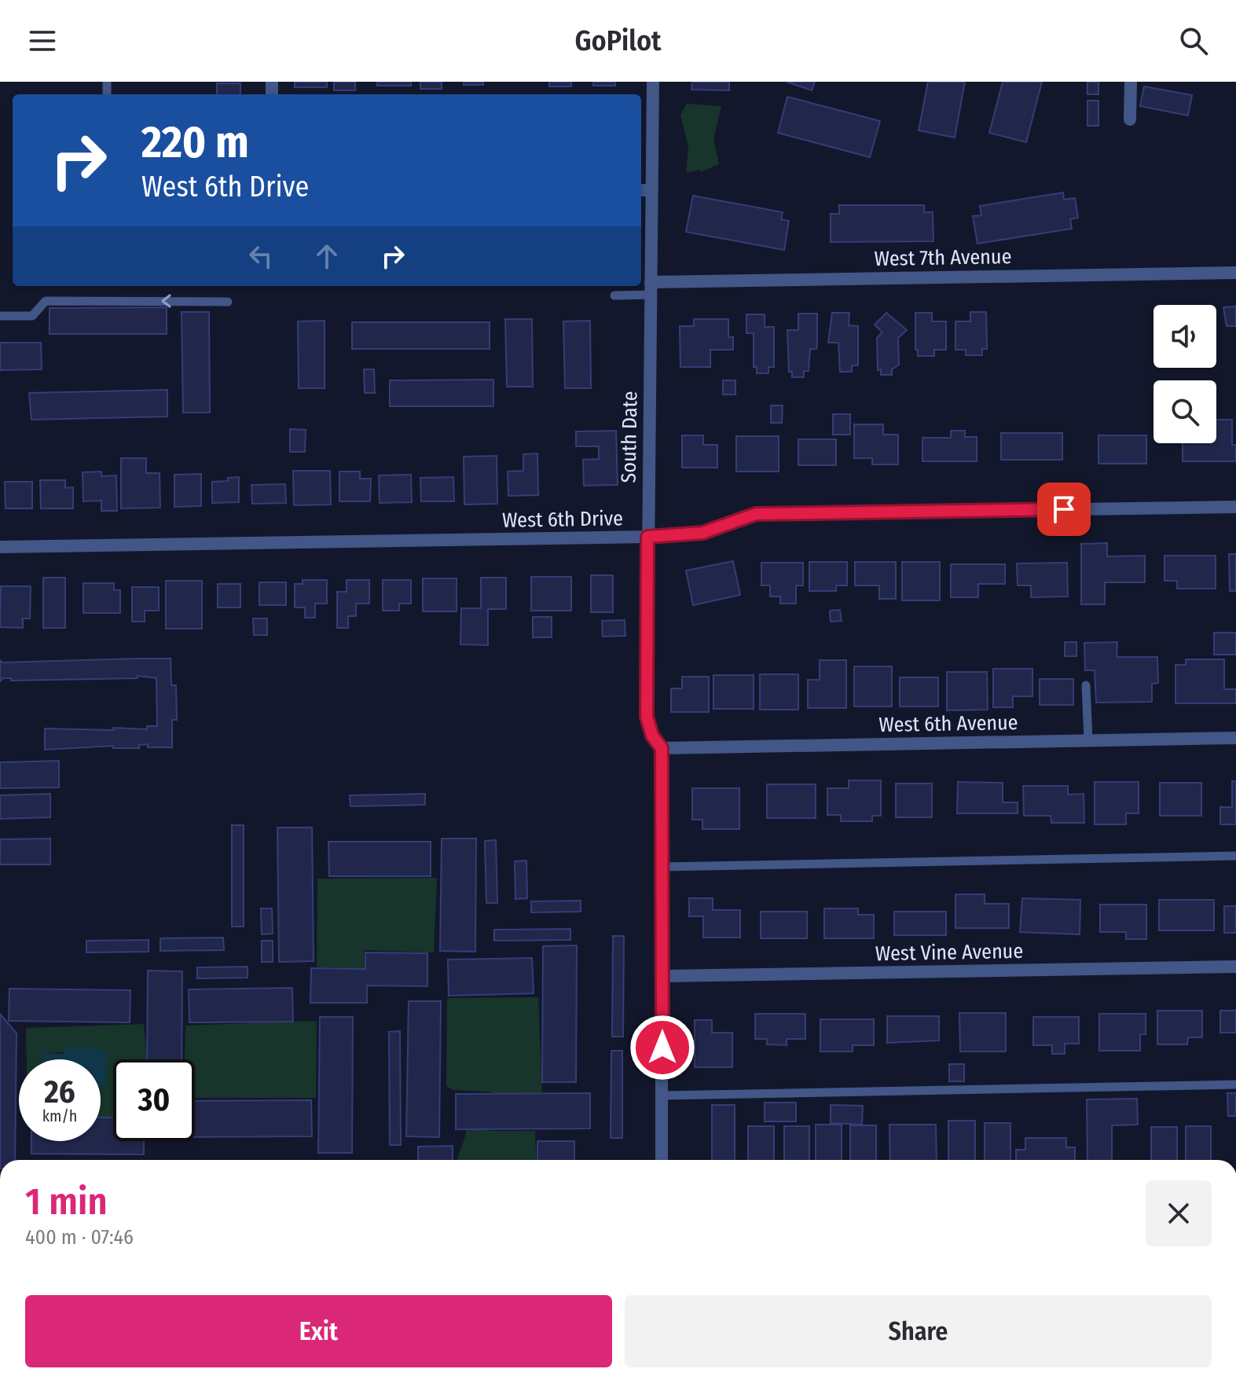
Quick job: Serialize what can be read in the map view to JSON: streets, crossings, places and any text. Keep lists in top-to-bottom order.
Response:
{
  "streets": {
    "street": [
      "West 7th Avenue",
      "South Date",
      "West 6th Drive",
      "West 6th Avenue",
      "West Vine Avenue"
    ]
  },
  "crossings": [
    ["West 7th Avenue", "South Date"],
    ["South Date", "West 6th Drive"],
    ["South Date", "West 6th Avenue"],
    ["South Date", "West Vine Avenue"]
  ],
  "page": {
    "header": "GoPilot",
    "turn": ["220 m", "West 6th Drive"],
    "speed": "26 km/h",
    "limit": "30",
    "heading": ["1 min", "400 m · 07:46"],
    "buttons": ["Exit", "Share"]
  }
}
